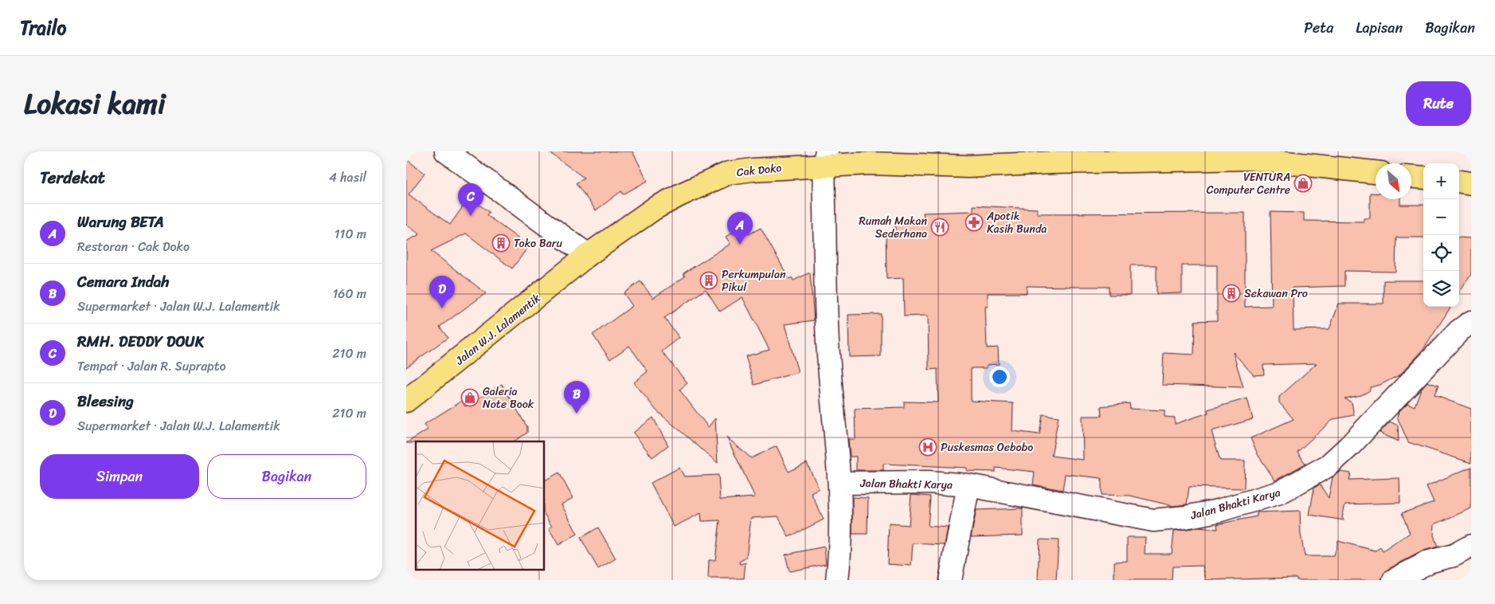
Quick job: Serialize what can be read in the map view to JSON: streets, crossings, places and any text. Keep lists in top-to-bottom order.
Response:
{
  "streets": {
    "main road": ["Cak Doko", "Jalan W.J. Lalamentik"],
    "street": ["Jalan Bhakti Karya"]
  },
  "crossings": [
    ["Cak Doko", "Jalan W.J. Lalamentik"]
  ],
  "places": {
    "shop": ["VENTURA Computer Centre", "Galeria Note Book"],
    "pharmacy": ["Apotik Kasih Bunda"],
    "restaurant": ["Rumah Makan Sederhana"],
    "building": ["Toko Baru", "Perkumpulan Pikul", "Sekawan Pro"],
    "hospital": ["Puskesmas Oebobo"]
  },
  "north": "bottom right",
  "page": {
    "header": "Trailo",
    "nav": ["Peta", "Lapisan", "Bagikan"],
    "title": "Lokasi kami",
    "buttons": [
      "Rute",
      ["Simpan", "Bagikan"]
    ],
    "heading": ["Terdekat", "4 hasil"],
    "map_buttons": ["+", "−"],
    "pins": [
      "C",
      "A",
      "D",
      "B"
    ],
    "list": [
      {
        "mark": "A",
        "name": "Warung BETA",
        "note": "Restoran · Cak Doko",
        "value": "110 m"
      },
      {
        "mark": "B",
        "name": "Cemara Indah",
        "note": "Supermarket · Jalan W.J. Lalamentik",
        "value": "160 m"
      },
      {
        "mark": "C",
        "name": "RMH. DEDDY DOUK",
        "note": "Tempat · Jalan R. Suprapto",
        "value": "210 m"
      },
      {
        "mark": "D",
        "name": "Bleesing",
        "note": "Supermarket · Jalan W.J. Lalamentik",
        "value": "210 m"
      }
    ]
  }
}
